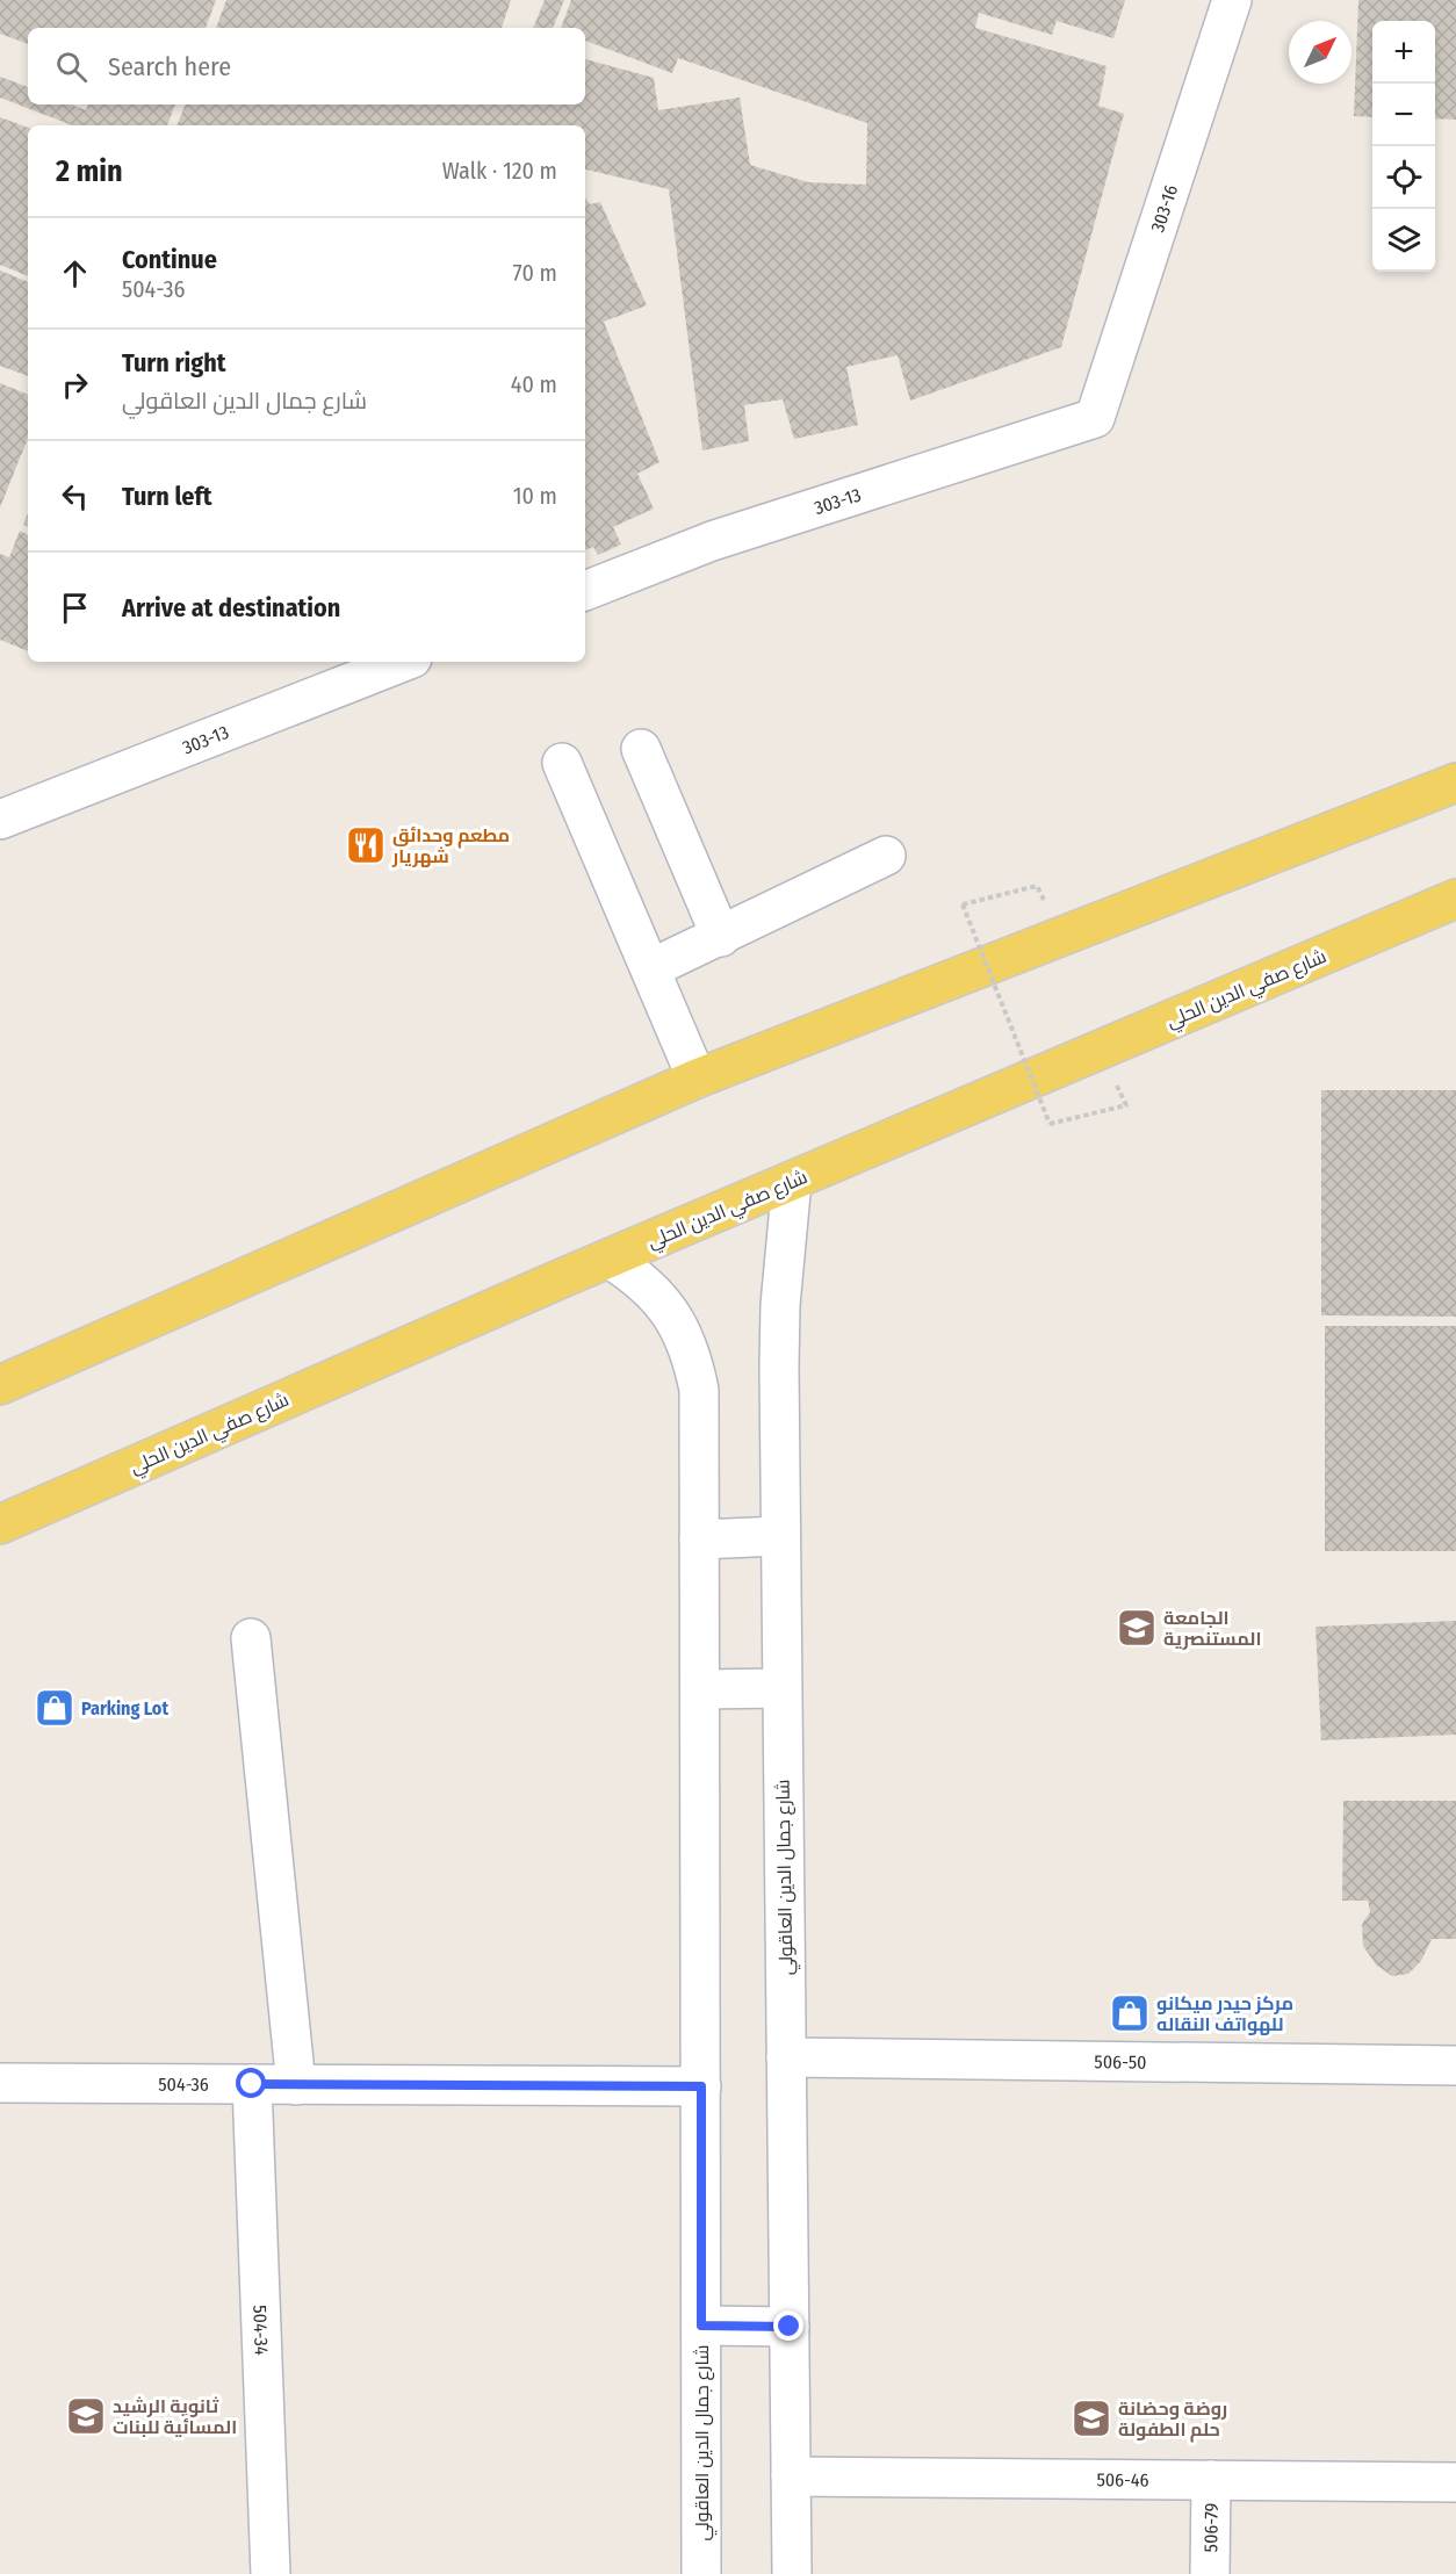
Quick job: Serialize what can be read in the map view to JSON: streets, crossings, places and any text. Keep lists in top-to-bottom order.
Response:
{
  "streets": {
    "main road": ["شارع صفي الدين الحلي"],
    "street": [
      "303-16",
      "303-13",
      "شارع جمال الدين العاقولي",
      "506-50",
      "504-36",
      "504-34",
      "506-46",
      "506-79"
    ]
  },
  "crossings": [
    ["303-16", "303-13"],
    ["شارع صفي الدين الحلي", "شارع جمال الدين العاقولي"],
    ["شارع جمال الدين العاقولي", "506-50"],
    ["شارع جمال الدين العاقولي", "504-36"],
    ["شارع جمال الدين العاقولي", "506-46"],
    ["504-36", "504-34"],
    ["506-46", "506-79"]
  ],
  "places": {
    "restaurant": ["مطعم وحدائق شهريار"],
    "school or university": ["الجامعة المستنصرية", "ثانوية الرشيد المسائية للبنات", "روضة وحضانة حلم الطفولة"],
    "shop": ["Parking Lot", "مركز حيدر ميكانو للهواتف النقاله"]
  },
  "north": "top right",
  "page": {
    "map_buttons": ["+", "−"],
    "search": "Search here",
    "heading": ["2 min", "Walk · 120 m"],
    "list": [
      ["Continue", "504-36", "70 m"],
      ["Turn right", "شارع جمال الدين العاقولي", "40 m"],
      ["Turn left", "10 m"],
      "Arrive at destination"
    ]
  }
}
